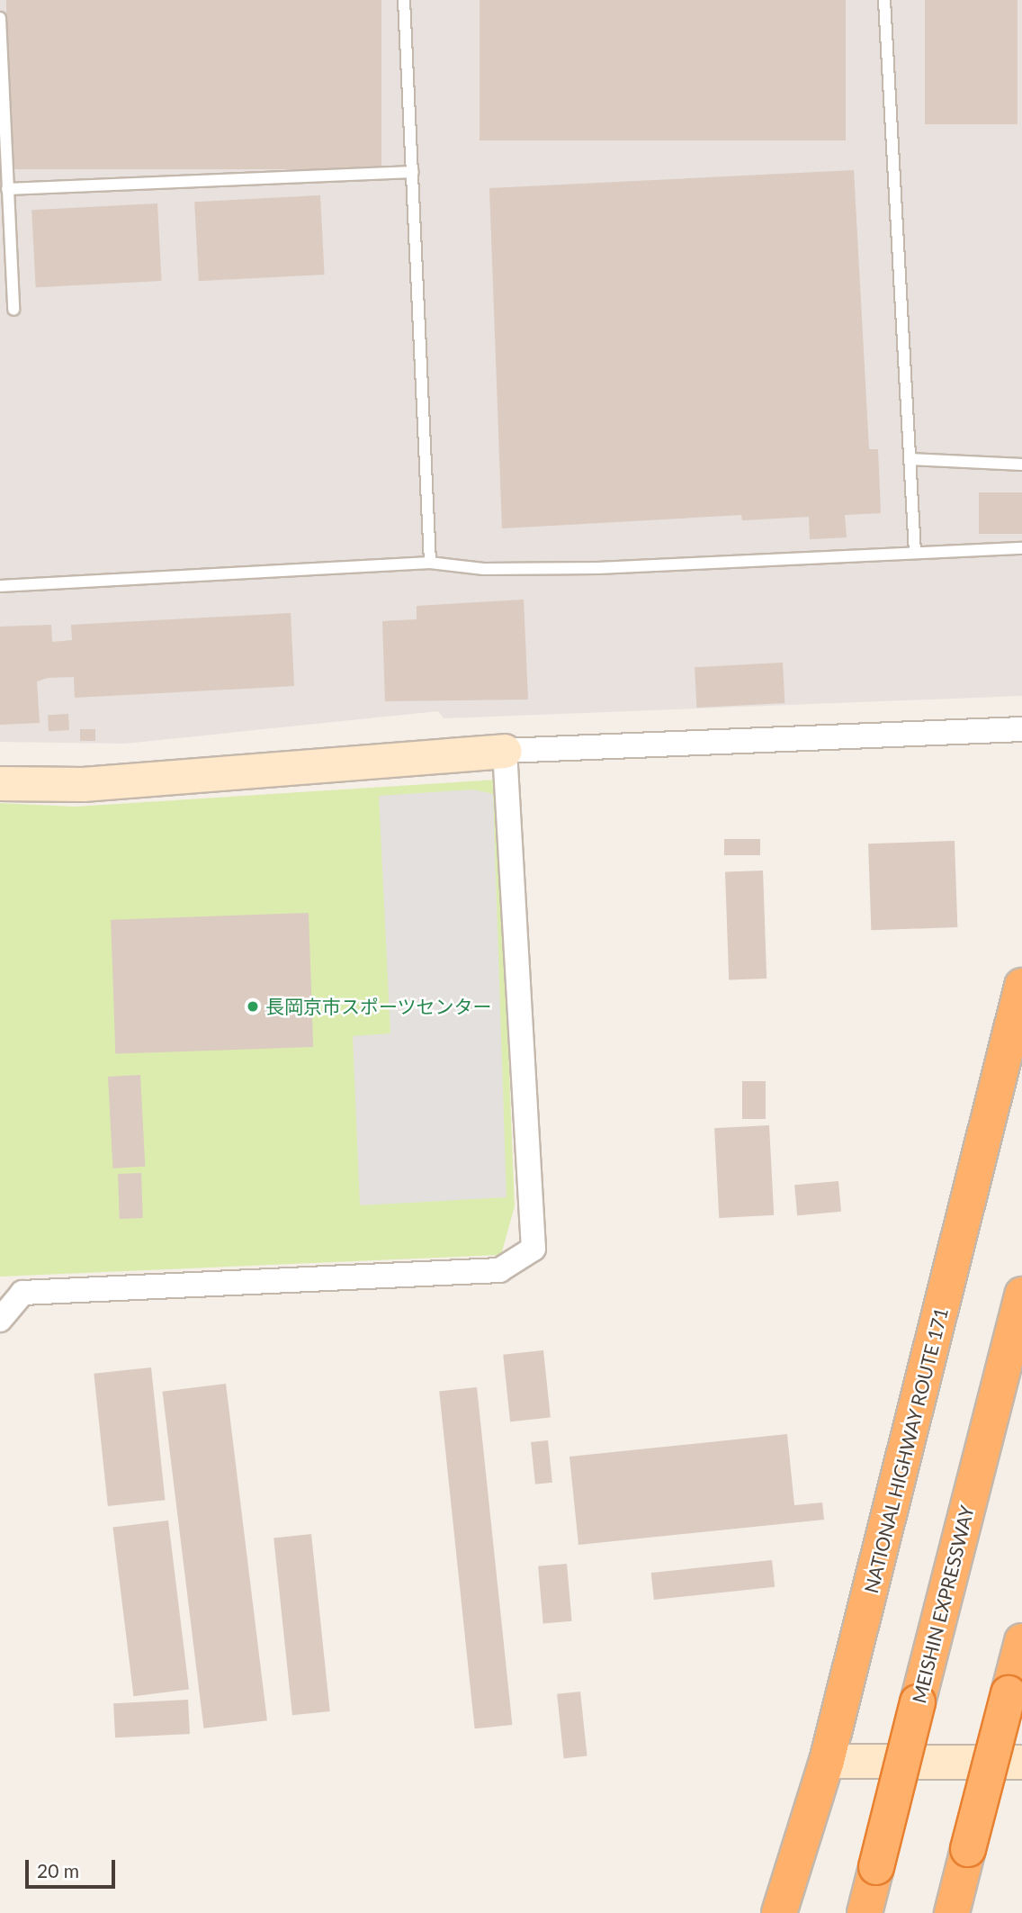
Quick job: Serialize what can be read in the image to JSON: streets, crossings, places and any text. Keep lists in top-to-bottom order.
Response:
{
  "streets": {
    "highway": ["NATIONAL HIGHWAY ROUTE 171", "MEISHIN EXPRESSWAY"]
  },
  "places": ["長岡京市スポーツセンター"],
  "scale_bar": "20 m"
}
